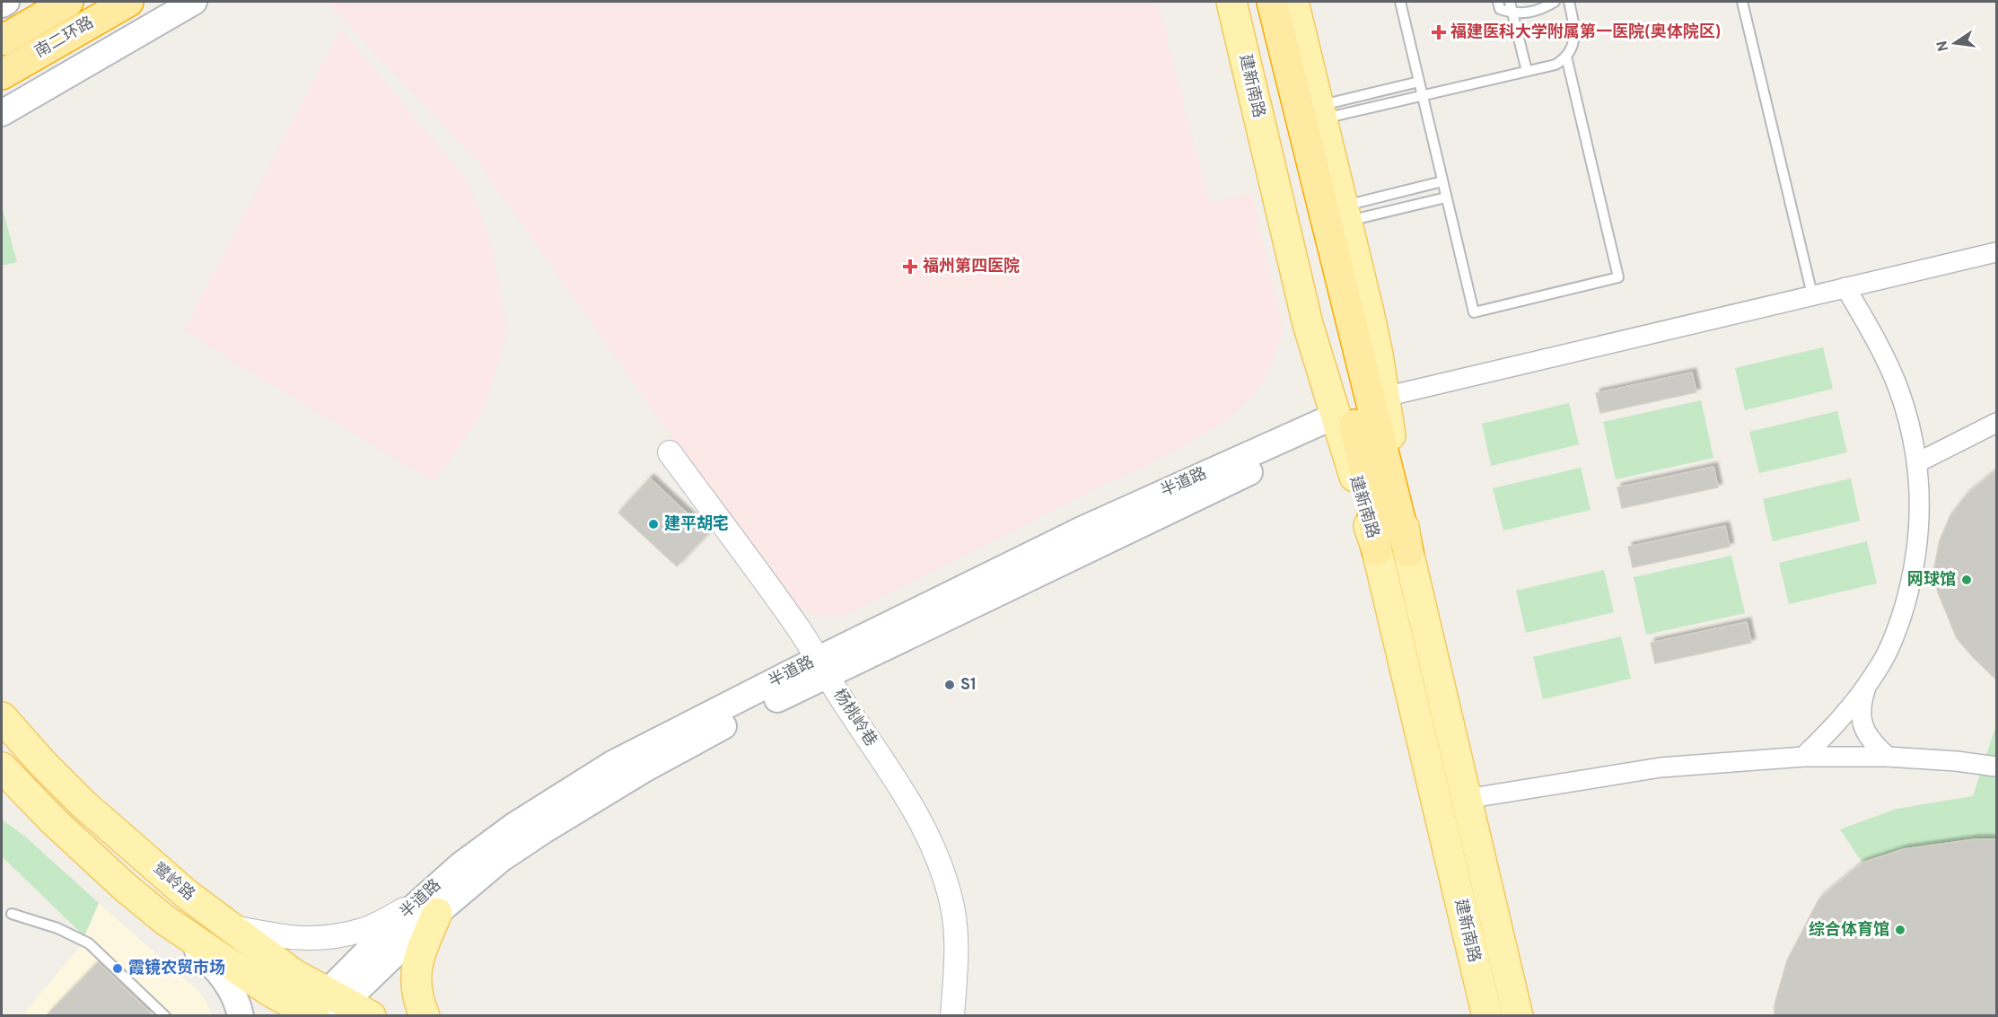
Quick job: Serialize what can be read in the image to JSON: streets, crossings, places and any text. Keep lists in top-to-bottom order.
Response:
{
  "streets": {
    "highway": ["南二环路"],
    "main road": ["建新南路", "半道路", "鹭岭路"],
    "street": ["杨桃岭巷"]
  },
  "crossings": [
    ["建新南路", "半道路"],
    ["半道路", "杨桃岭巷"],
    ["半道路", "鹭岭路"]
  ],
  "places": {
    "health": ["福建医科大学附属第一医院(奥体院区)", "福州第四医院"],
    "other": [
      "建平胡宅",
      "网球馆",
      "S1",
      "综合体育馆",
      "霞镜农贸市场"
    ]
  },
  "north": "left"
}
